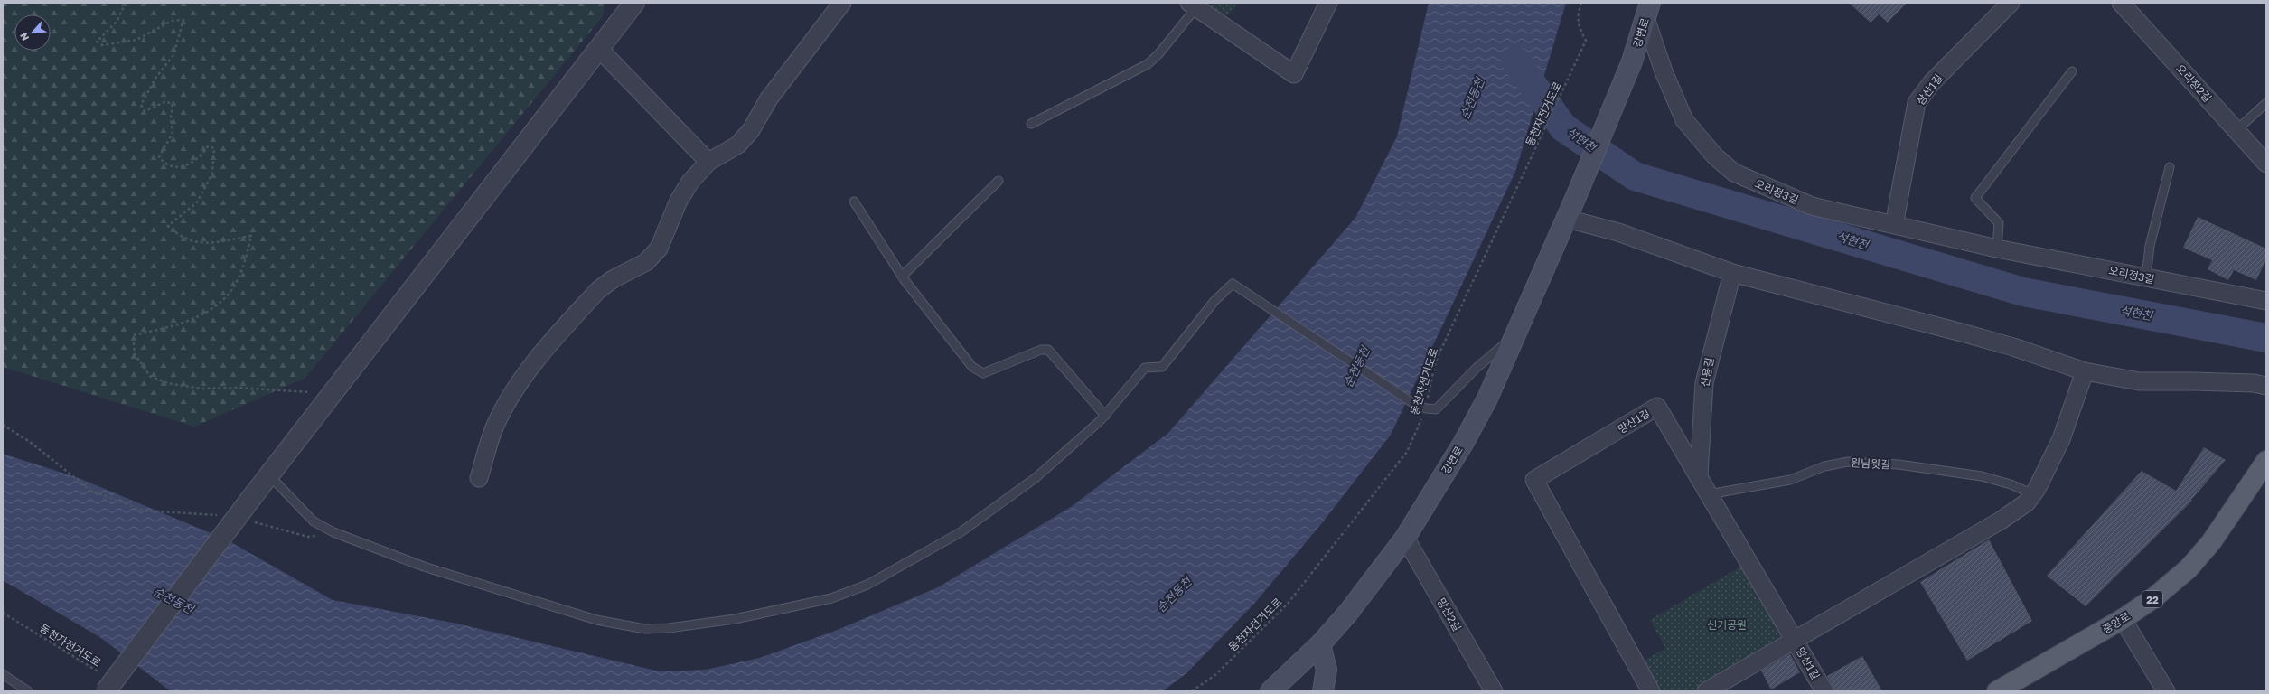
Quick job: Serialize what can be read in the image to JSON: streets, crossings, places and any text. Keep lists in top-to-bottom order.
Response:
{
  "streets": {
    "main road": ["강변로", "22", "중앙로"],
    "street": [
      "오리정2길",
      "삼산1길",
      "오리정3길",
      "신용길",
      "망산1길",
      "망산2길"
    ],
    "lane": ["원님윗길"],
    "path": ["동천자전거도로"]
  },
  "crossings": [
    ["강변로", "오리정3길"],
    ["강변로", "망산2길"],
    ["삼산1길", "오리정3길"],
    ["신용길", "망산1길"],
    ["망산1길", "원님윗길"]
  ],
  "water": ["순천동천", "석현천"],
  "parks": ["신기공원"],
  "north": "bottom left"
}
